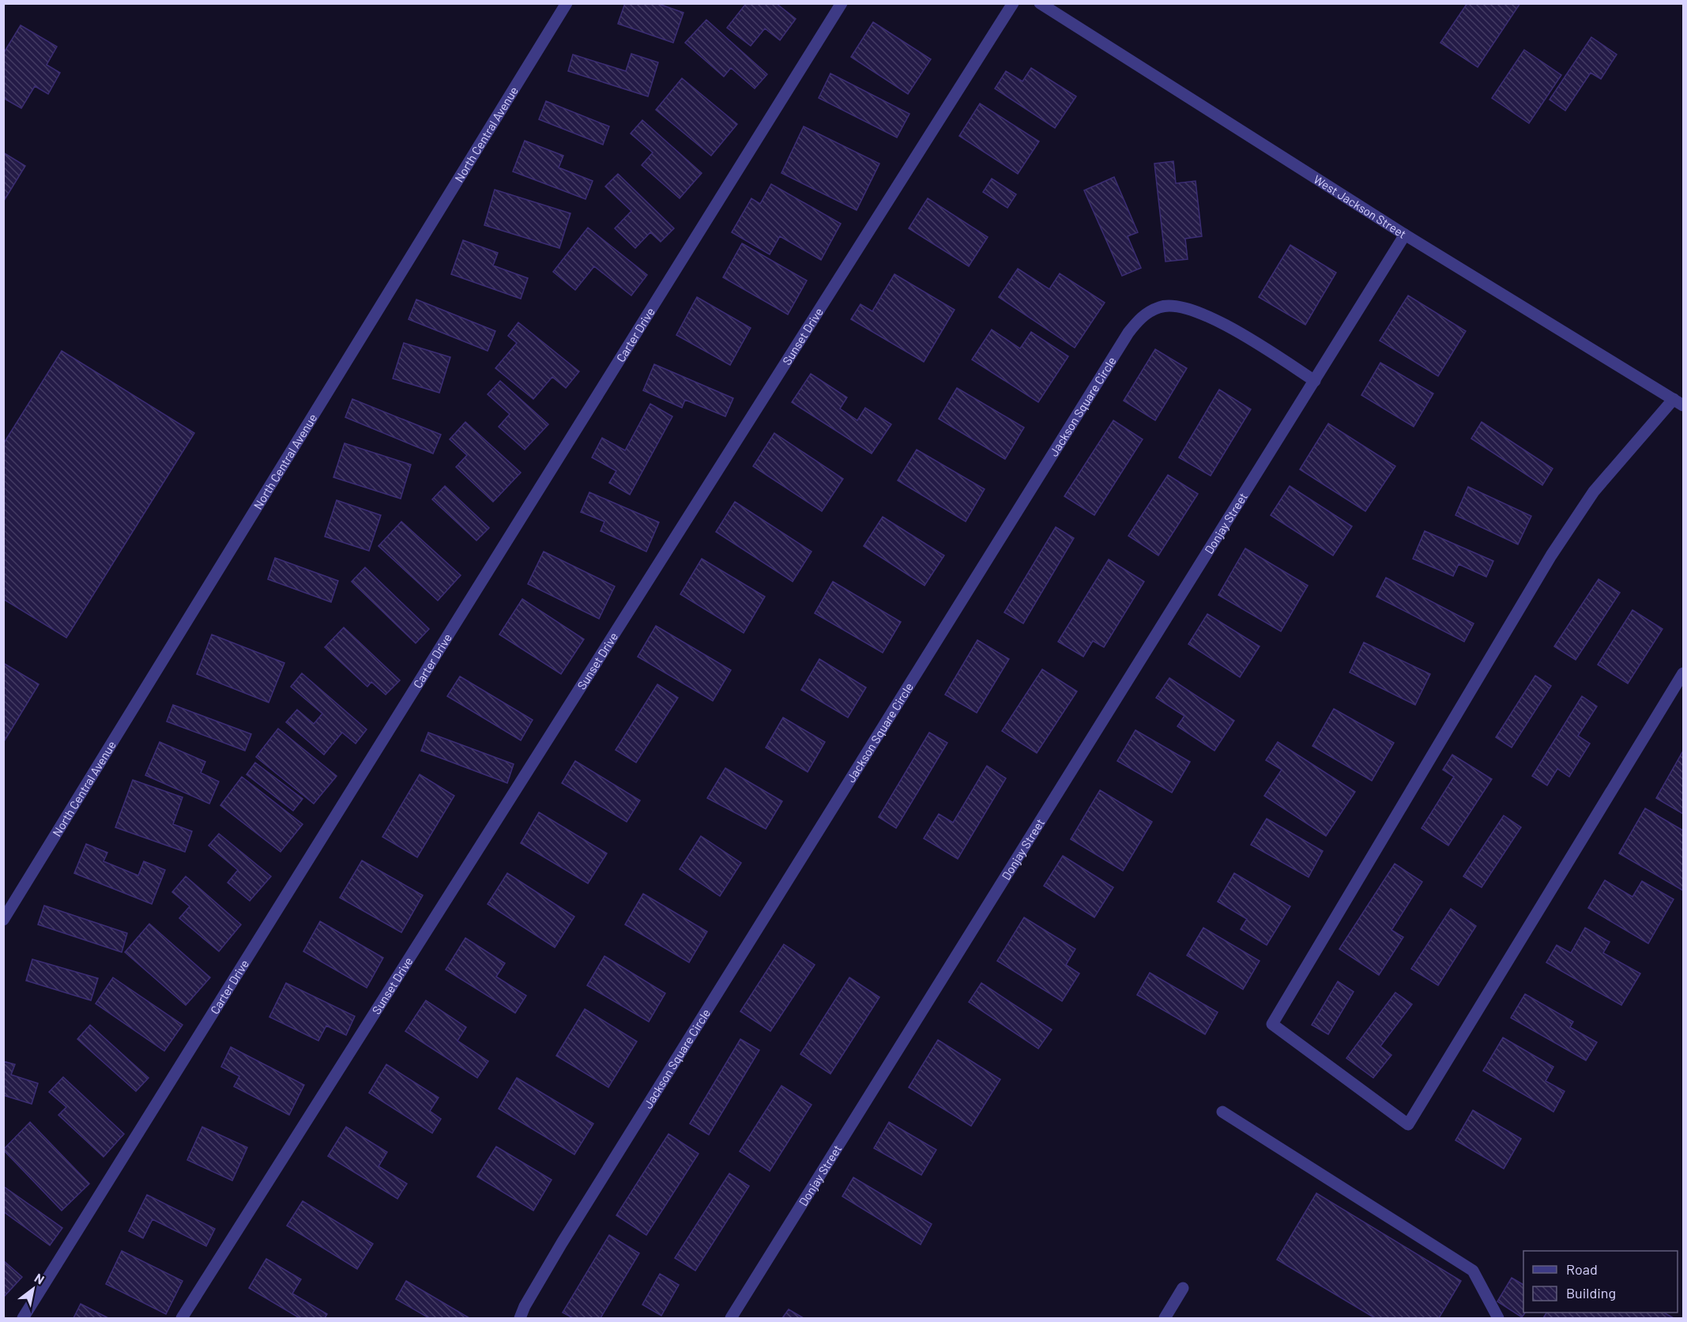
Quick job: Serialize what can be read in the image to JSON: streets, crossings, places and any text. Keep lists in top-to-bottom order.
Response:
{
  "streets": {
    "street": [
      "North Central Avenue",
      "West Jackson Street",
      "Carter Drive",
      "Sunset Drive",
      "Jackson Square Circle",
      "Donjay Street"
    ]
  },
  "crossings": [
    ["West Jackson Street", "Donjay Street"],
    ["Jackson Square Circle", "Donjay Street"]
  ],
  "legend": ["Road", "Building"],
  "north": "top right"
}
